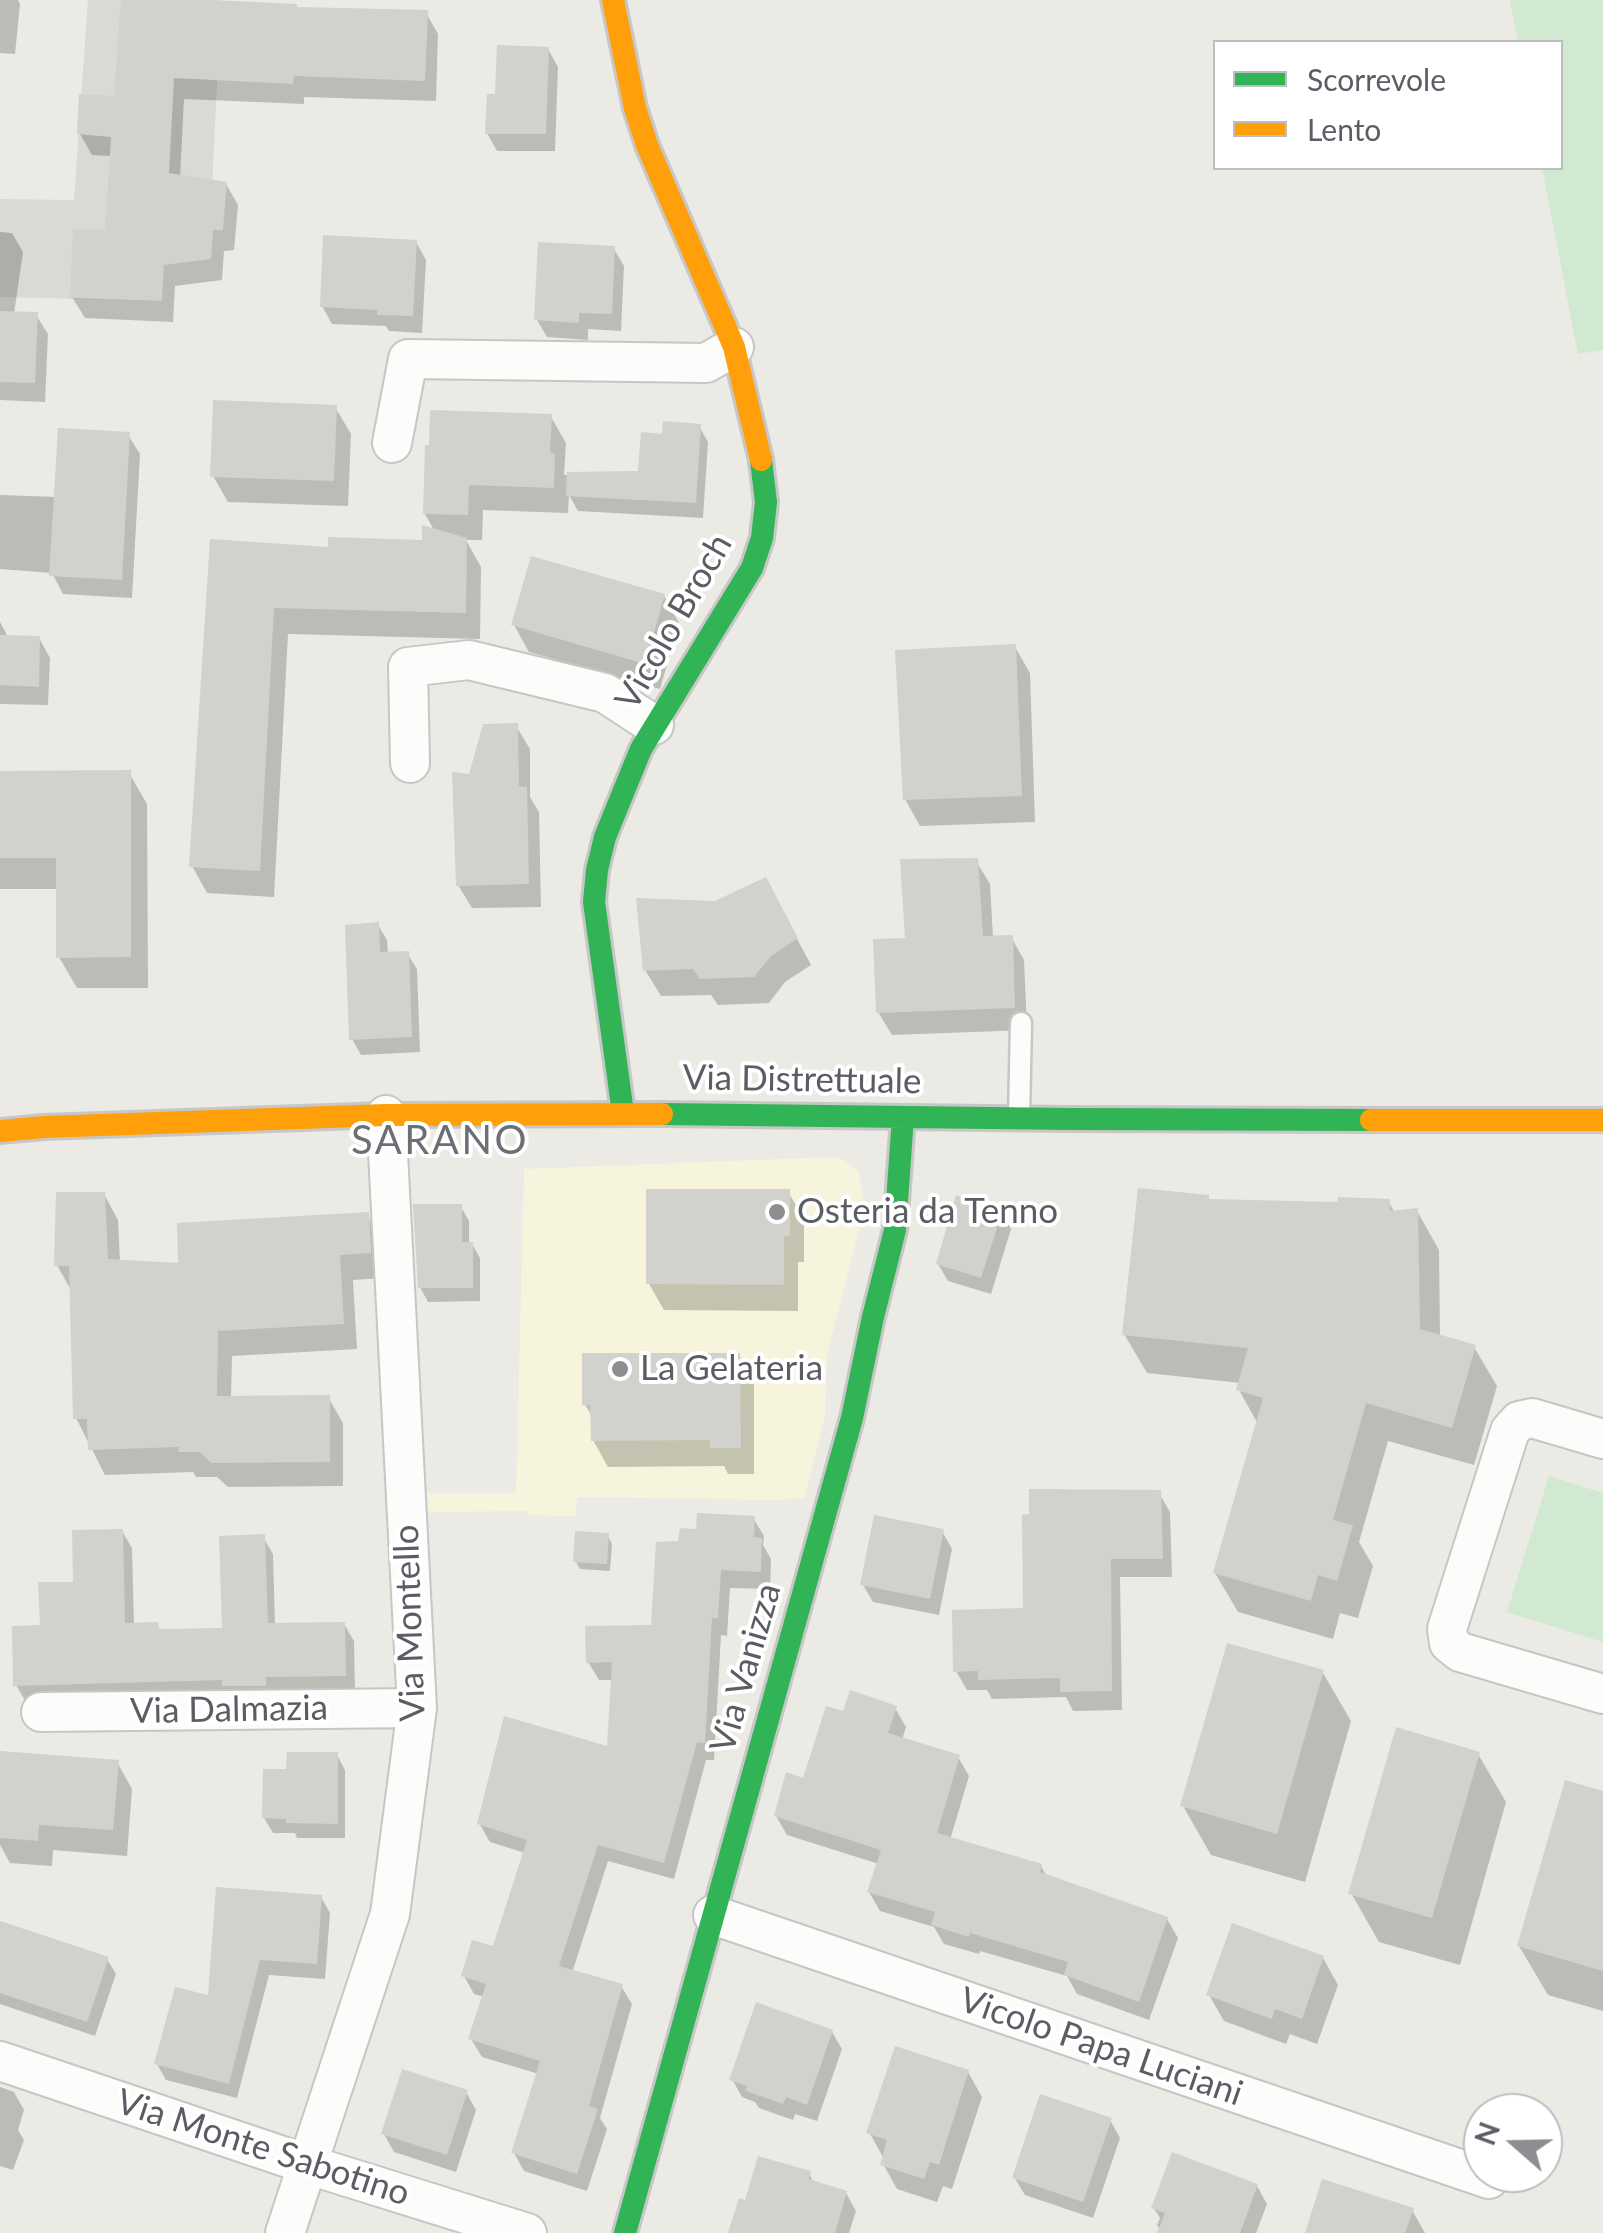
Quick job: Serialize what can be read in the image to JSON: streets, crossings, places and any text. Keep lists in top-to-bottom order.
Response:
{
  "streets": {
    "street": [
      "Vicolo Broch",
      "Via Distrettuale",
      "Via Montello",
      "Via Vanizza",
      "Via Dalmazia",
      "Vicolo Papa Luciani",
      "Via Monte Sabotino"
    ]
  },
  "crossings": [
    ["Vicolo Broch", "Via Distrettuale"],
    ["Via Distrettuale", "Via Montello"],
    ["Via Distrettuale", "Via Vanizza"],
    ["Via Montello", "Via Dalmazia"],
    ["Via Montello", "Via Monte Sabotino"],
    ["Via Vanizza", "Vicolo Papa Luciani"]
  ],
  "districts": ["SARANO"],
  "places": ["Osteria da Tenno", "La Gelateria"],
  "legend": ["Scorrevole", "Lento"],
  "north": "left"
}
